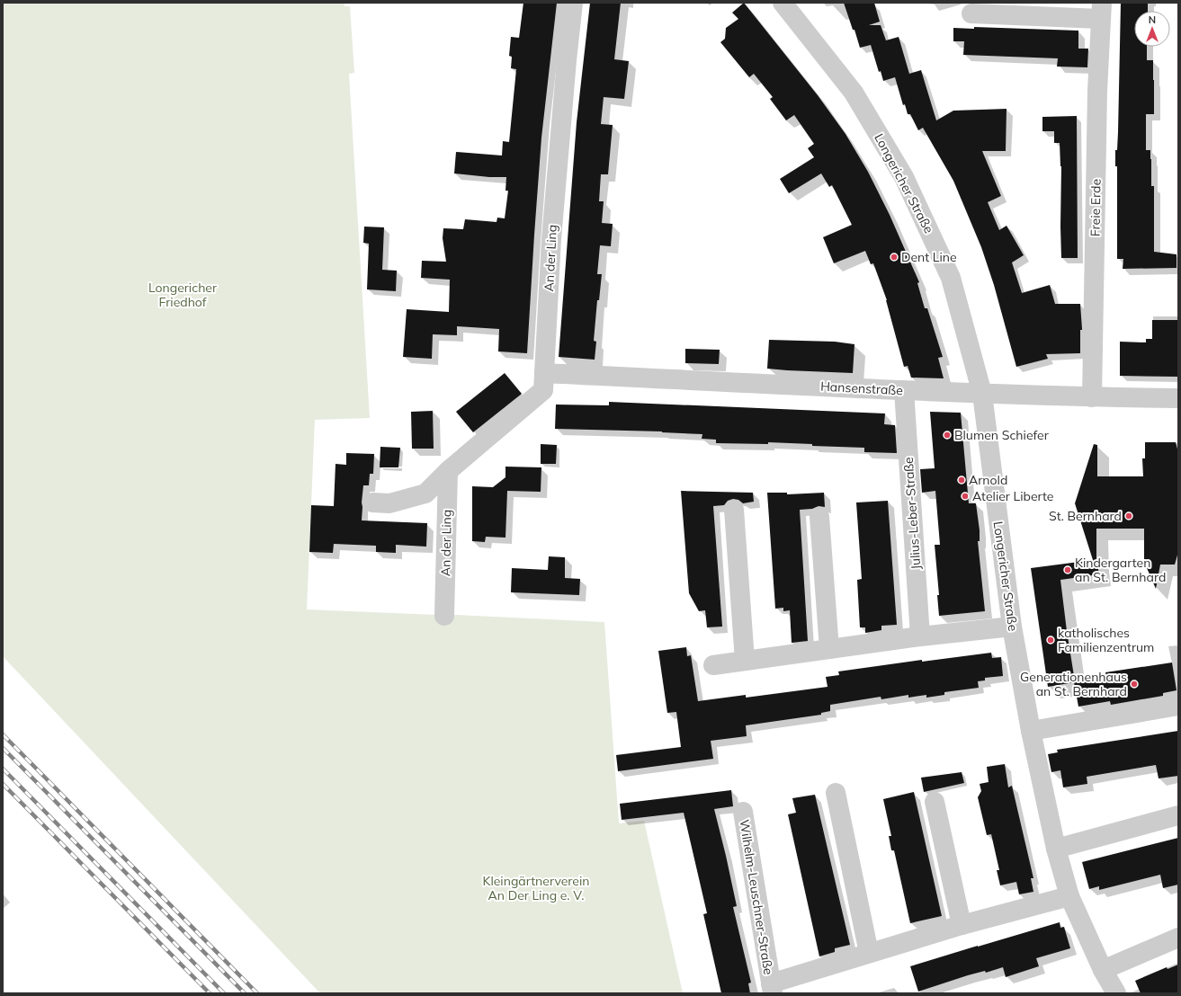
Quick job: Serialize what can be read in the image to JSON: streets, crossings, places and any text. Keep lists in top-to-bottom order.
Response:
{
  "streets": {
    "street": [
      "Longericher Straße",
      "Freie Erde",
      "An der Ling",
      "Hansenstraße",
      "Julius-Leber-Straße",
      "Wilhelm-Leuschner-Straße"
    ]
  },
  "crossings": [
    ["Longericher Straße", "Hansenstraße"],
    ["Longericher Straße", "Wilhelm-Leuschner-Straße"],
    ["Freie Erde", "Hansenstraße"],
    ["An der Ling", "Hansenstraße"],
    ["Hansenstraße", "Julius-Leber-Straße"]
  ],
  "parks": ["Longericher Friedhof", "Kleingärtnerverein An Der Ling e. V."],
  "places": [
    "Dent Line",
    "Blumen Schiefer",
    "Arnold",
    "Atelier Liberte",
    "St. Bernhard",
    "Kindergarten an St. Bernhard",
    "katholisches Familienzentrum",
    "Generationenhaus an St. Bernhard"
  ],
  "north": "top"
}
